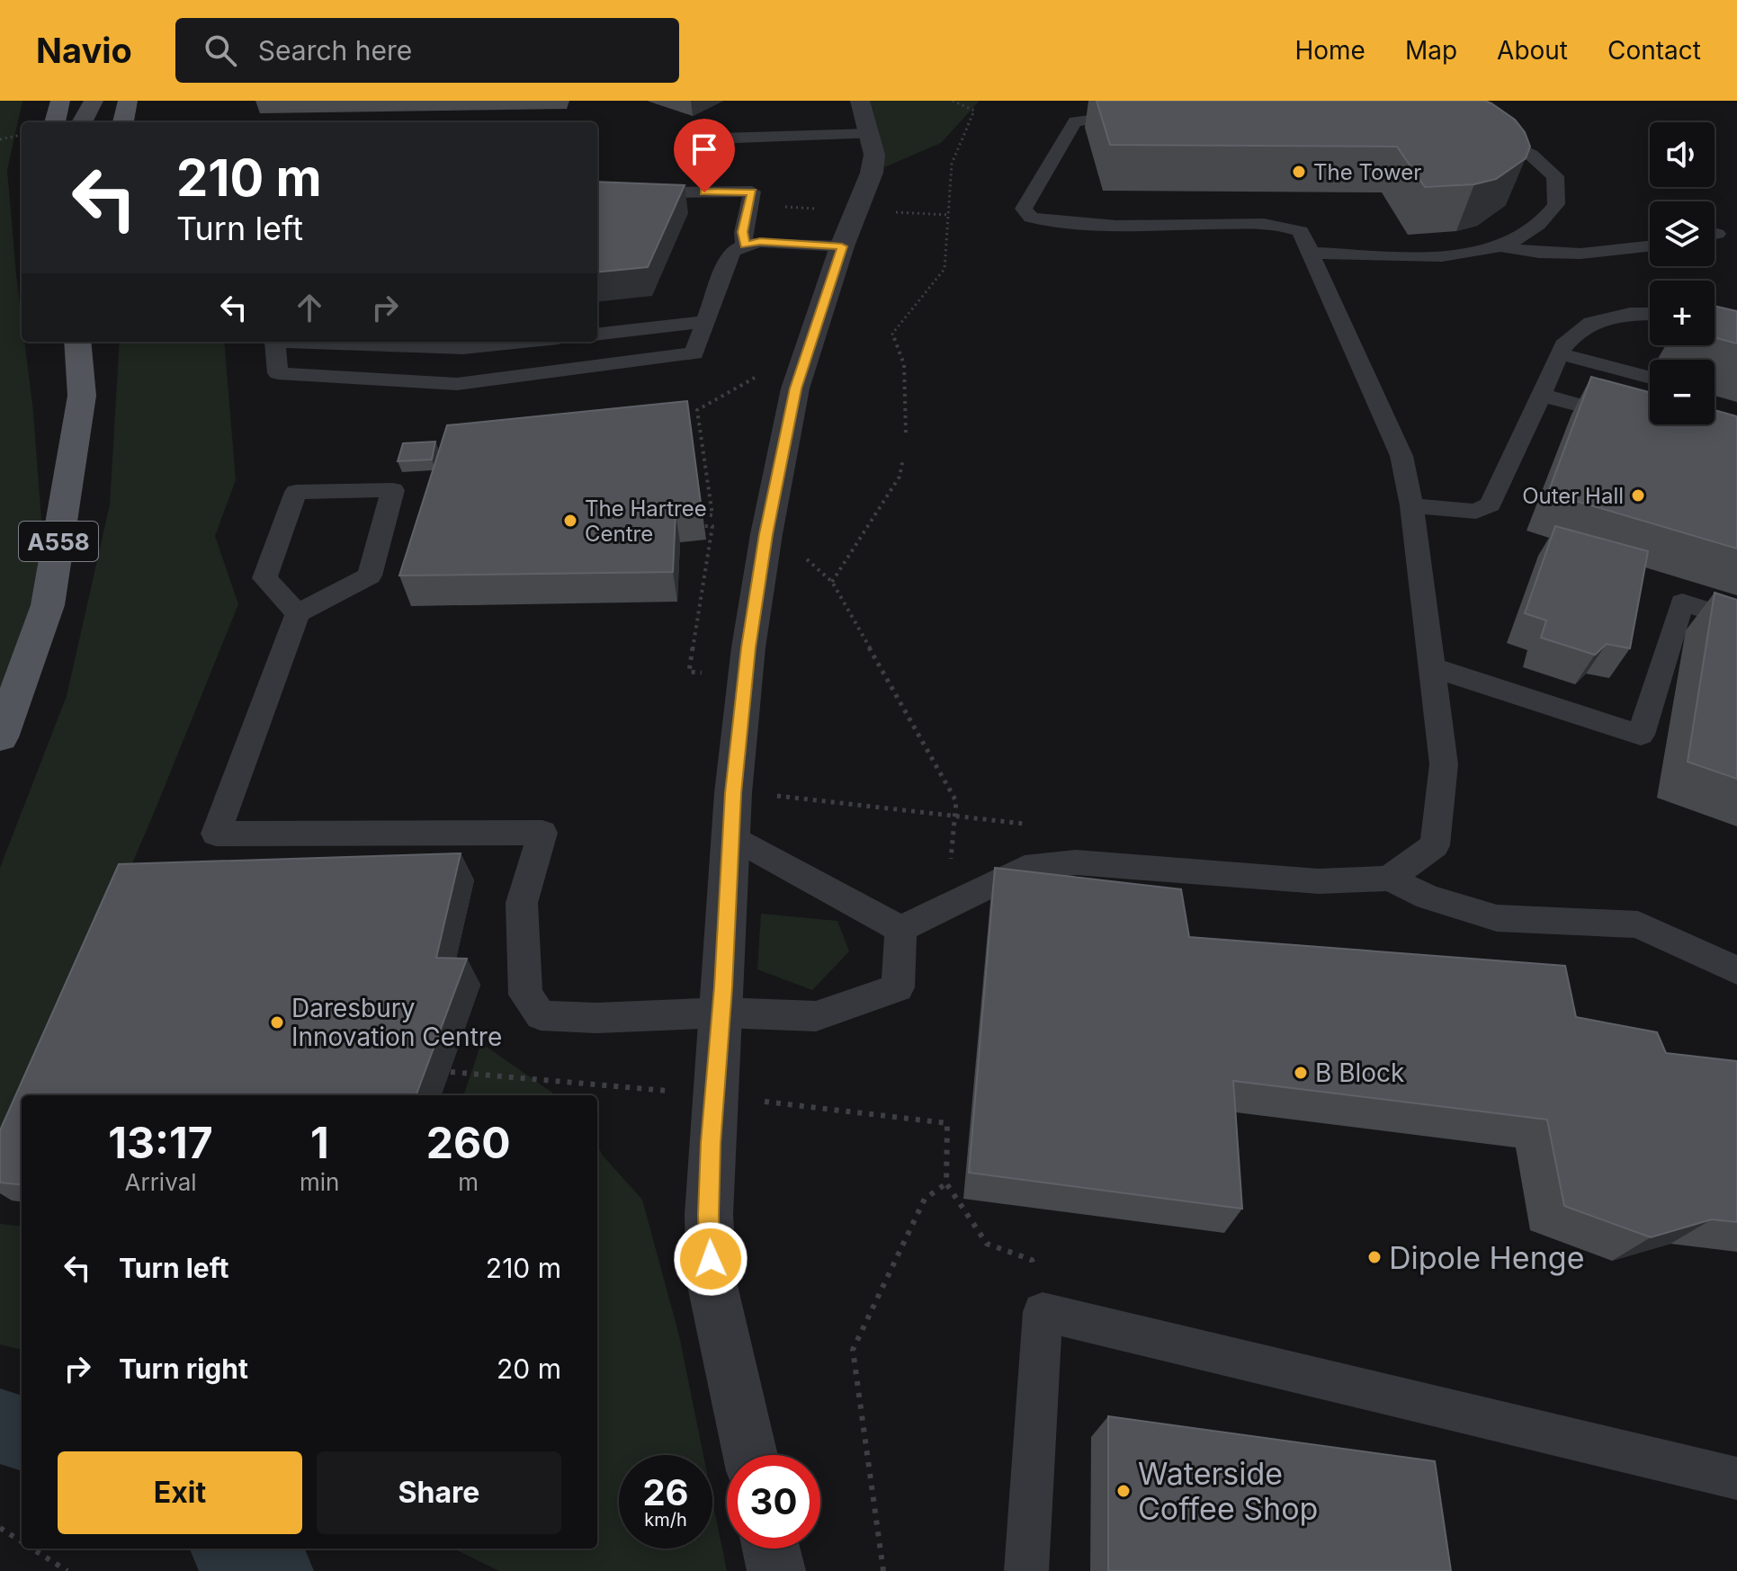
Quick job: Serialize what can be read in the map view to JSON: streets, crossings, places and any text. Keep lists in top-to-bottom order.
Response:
{
  "streets": {
    "main road": ["A558"]
  },
  "places": [
    "The Tower",
    "Outer Hall",
    "The Hartree Centre",
    "Daresbury Innovation Centre",
    "B Block",
    "Dipole Henge",
    "Waterside Coffee Shop"
  ],
  "page": {
    "header": "Navio",
    "search": "Search here",
    "nav": [
      "Home",
      "Map",
      "About",
      "Contact"
    ],
    "map_buttons": ["+", "−"],
    "turn": ["210 m", "Turn left"],
    "eta": [
      "13:17",
      "Arrival",
      "1",
      "min",
      "260",
      "m"
    ],
    "list": [
      {
        "name": "Turn left",
        "value": "210 m"
      },
      {
        "name": "Turn right",
        "value": "20 m"
      }
    ],
    "buttons": ["Exit", "Share"],
    "speed": "26 km/h",
    "limit": "30"
  }
}
